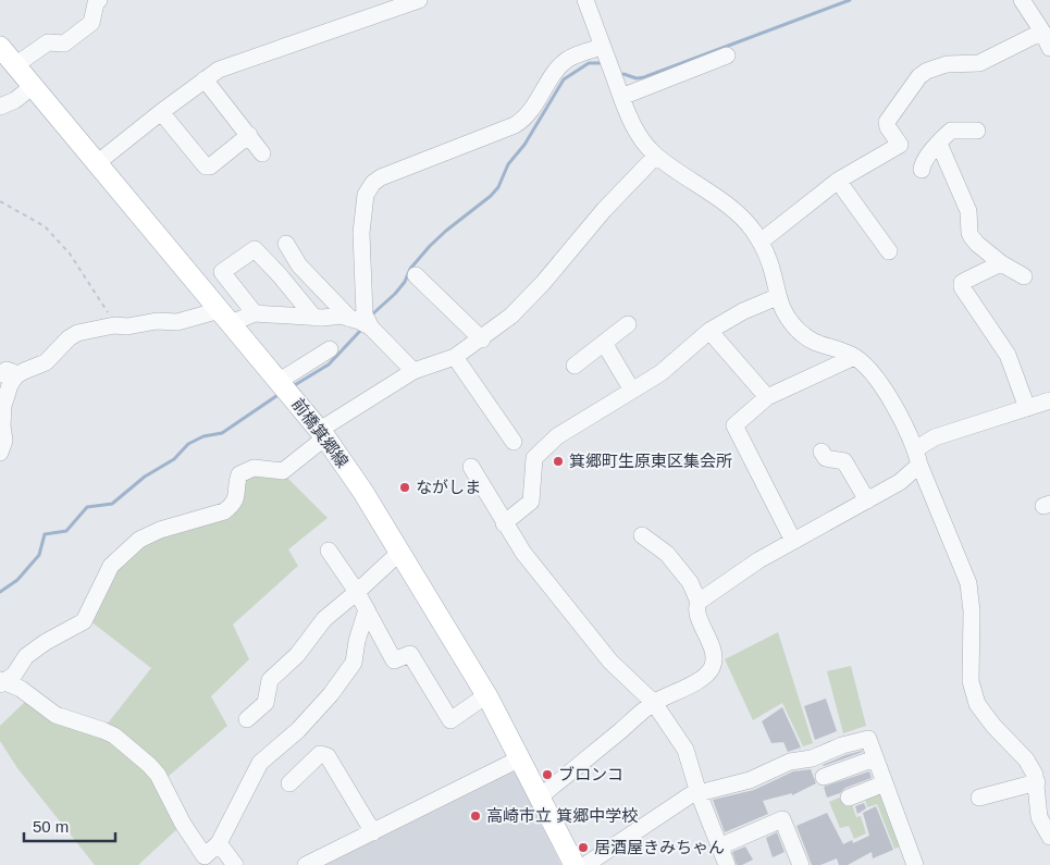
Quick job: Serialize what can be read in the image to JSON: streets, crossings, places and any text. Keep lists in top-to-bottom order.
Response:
{
  "streets": {
    "main road": ["前橋箕郷線"]
  },
  "places": [
    "箕郷町生原東区集会所",
    "ながしま",
    "ブロンコ",
    "高崎市立 箕郷中学校",
    "居酒屋きみちゃん"
  ],
  "scale_bar": "50 m"
}
